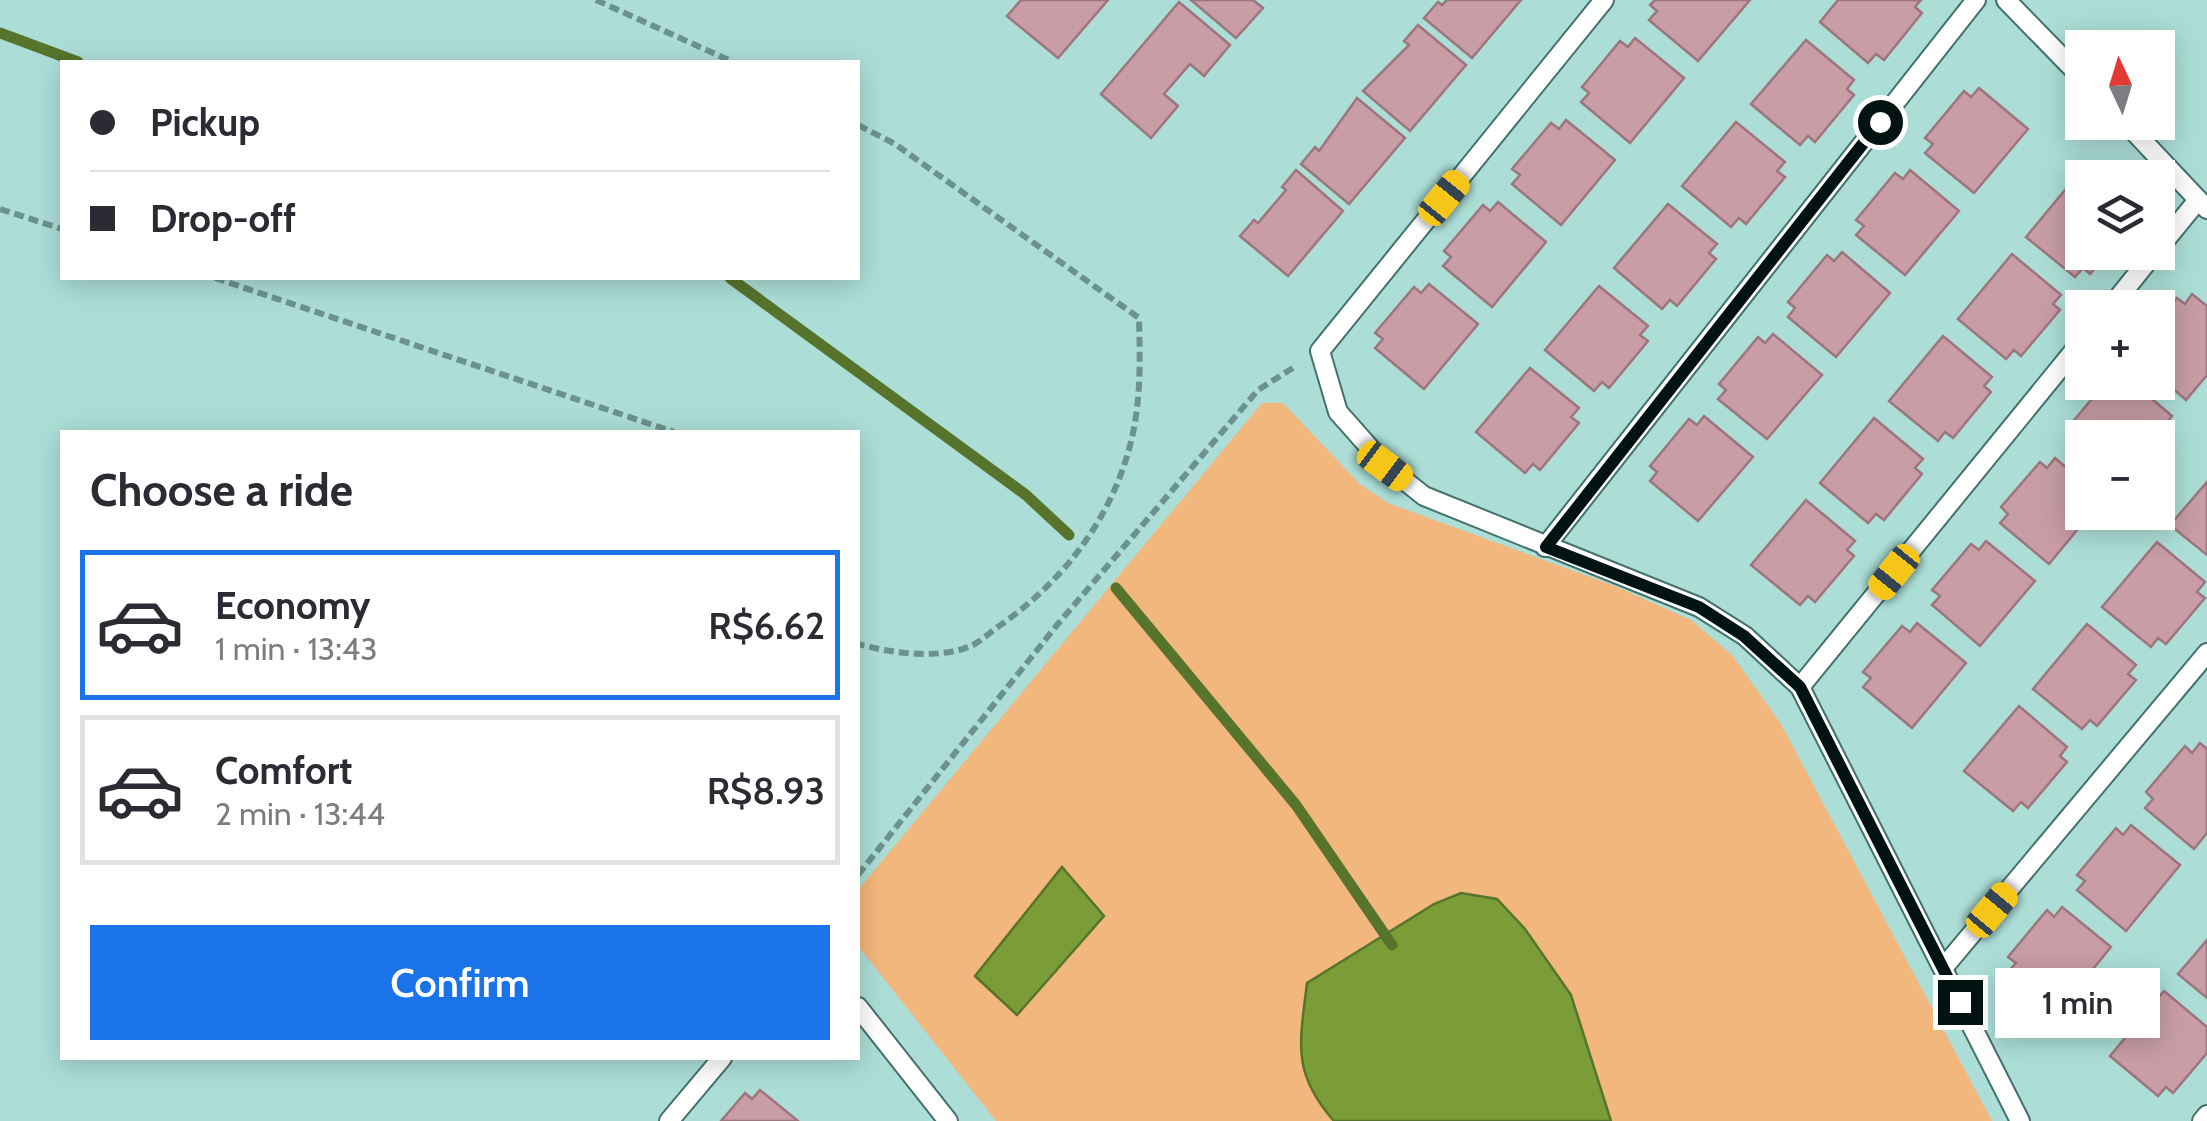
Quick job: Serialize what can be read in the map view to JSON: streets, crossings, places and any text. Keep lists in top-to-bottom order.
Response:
{
  "north": "top",
  "page": {
    "map_buttons": ["+", "−"],
    "banner": ["Pickup", "Drop-off"],
    "heading": "Choose a ride",
    "list": [
      {
        "name": "Economy",
        "note": "1 min · 13:43",
        "value": "R$6.62"
      },
      {
        "name": "Comfort",
        "note": "2 min · 13:44",
        "value": "R$8.93"
      }
    ],
    "buttons": "Confirm",
    "bubble": "1 min"
  }
}
